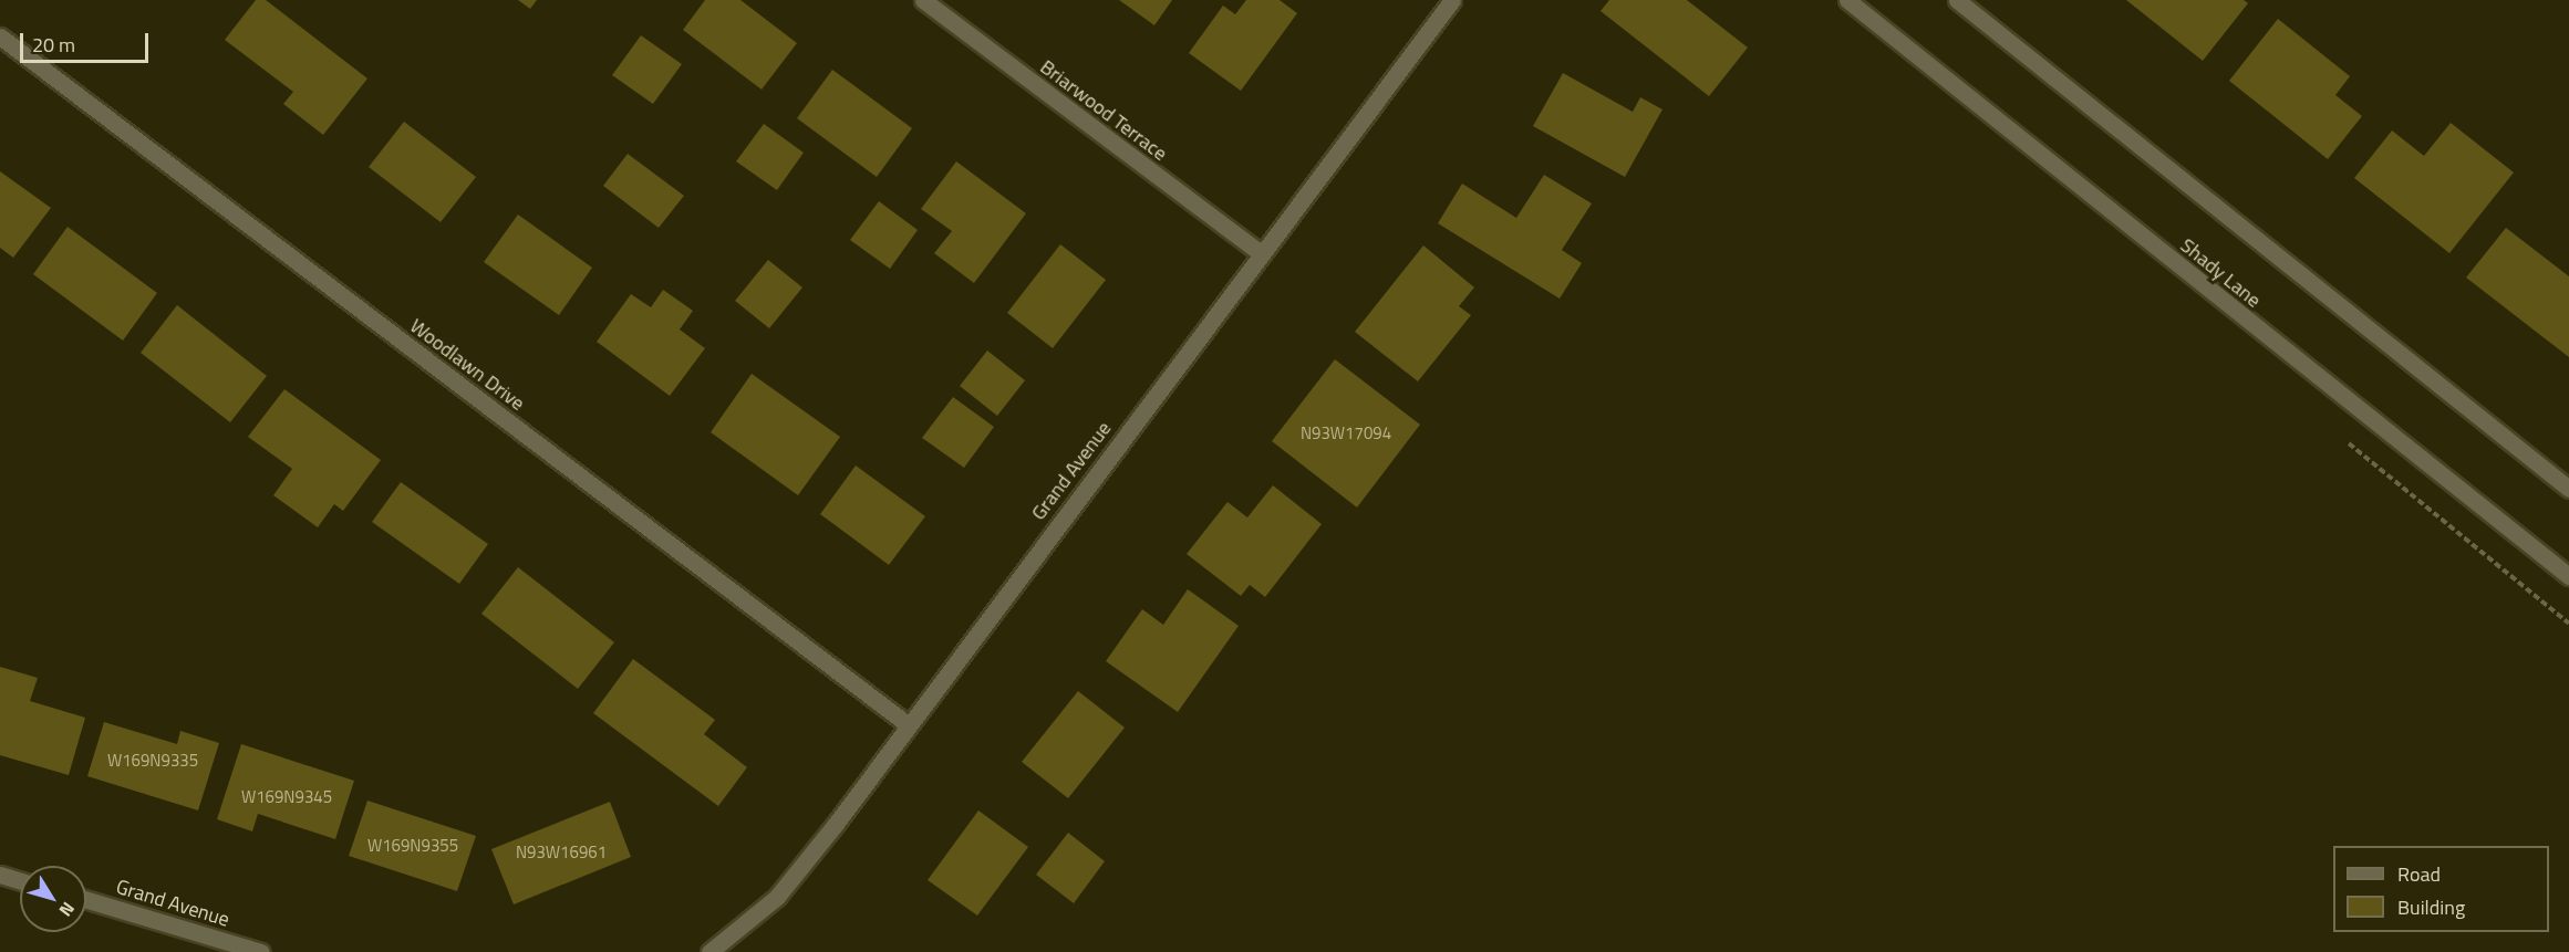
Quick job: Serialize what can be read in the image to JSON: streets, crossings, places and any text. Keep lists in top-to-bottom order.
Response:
{
  "streets": {
    "street": [
      "Briarwood Terrace",
      "Shady Lane",
      "Woodlawn Drive",
      "Grand Avenue"
    ]
  },
  "crossings": [
    ["Briarwood Terrace", "Grand Avenue"],
    ["Woodlawn Drive", "Grand Avenue"]
  ],
  "house_numbers": [
    "N93W17094",
    "W169N9335",
    "W169N9345",
    "W169N9355",
    "N93W16961"
  ],
  "legend": ["Road", "Building"],
  "scale_bar": "20 m",
  "north": "bottom right"
}
